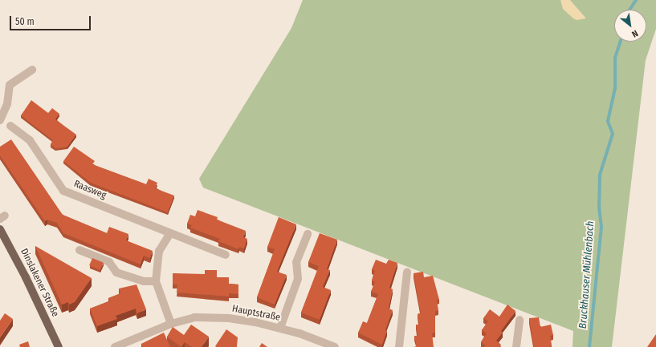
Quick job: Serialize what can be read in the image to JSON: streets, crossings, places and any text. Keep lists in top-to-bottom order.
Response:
{
  "streets": {
    "main road": ["Dinslakener Straße"],
    "street": ["Raasweg", "Hauptstraße"]
  },
  "water": ["Bruckhauser Mühlenbach"],
  "scale_bar": "50 m",
  "north": "bottom right"
}
